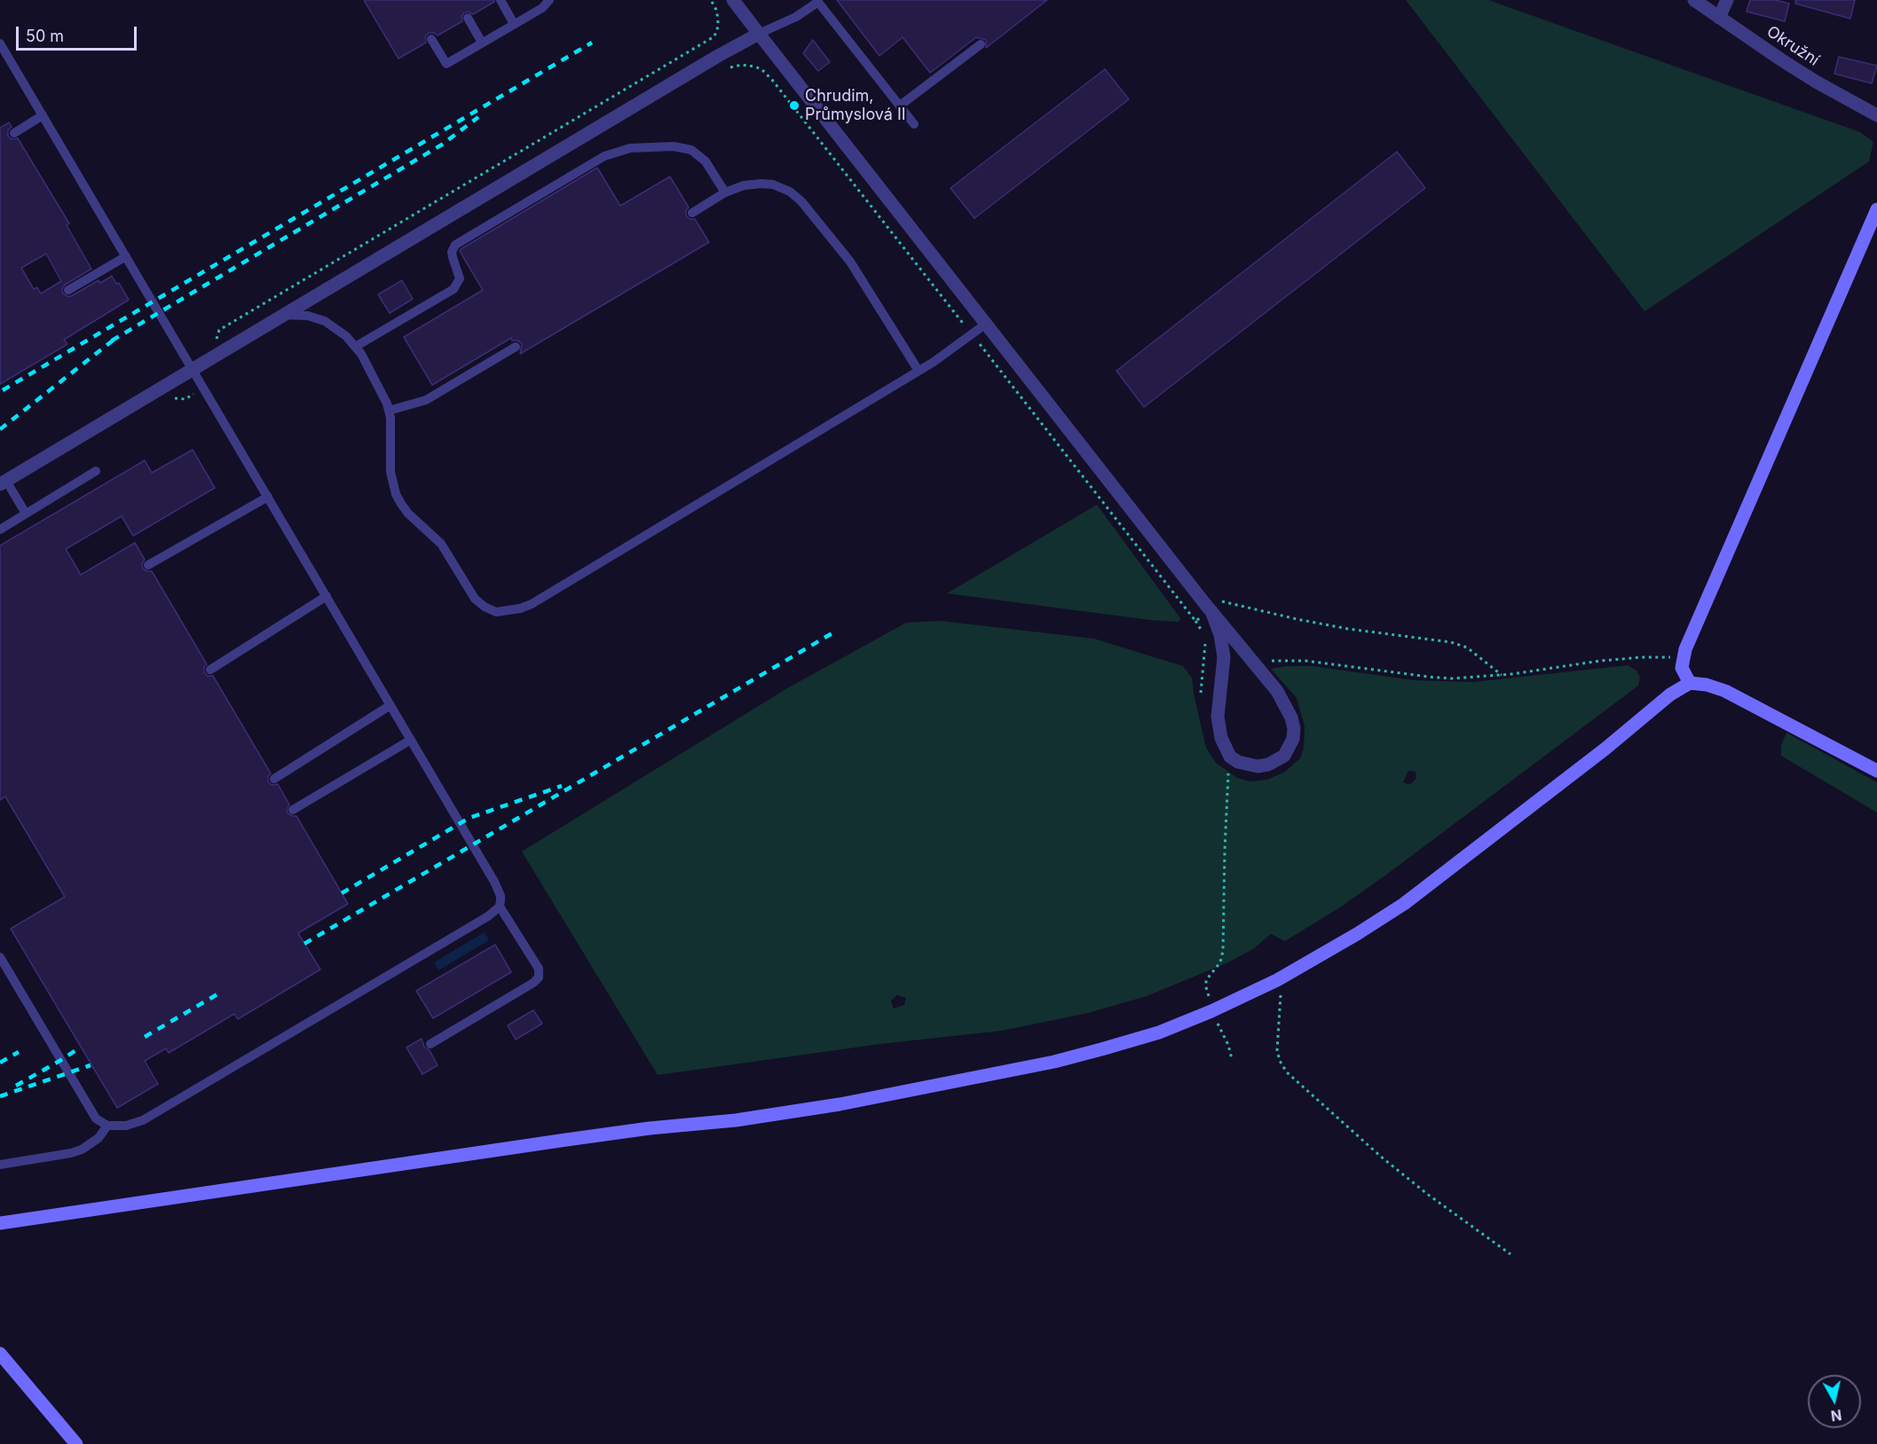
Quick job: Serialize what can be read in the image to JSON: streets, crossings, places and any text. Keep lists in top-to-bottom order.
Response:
{
  "streets": {
    "street": ["Okružní"]
  },
  "places": ["Chrudim, Průmyslová II"],
  "scale_bar": "50 m",
  "north": "bottom"
}
